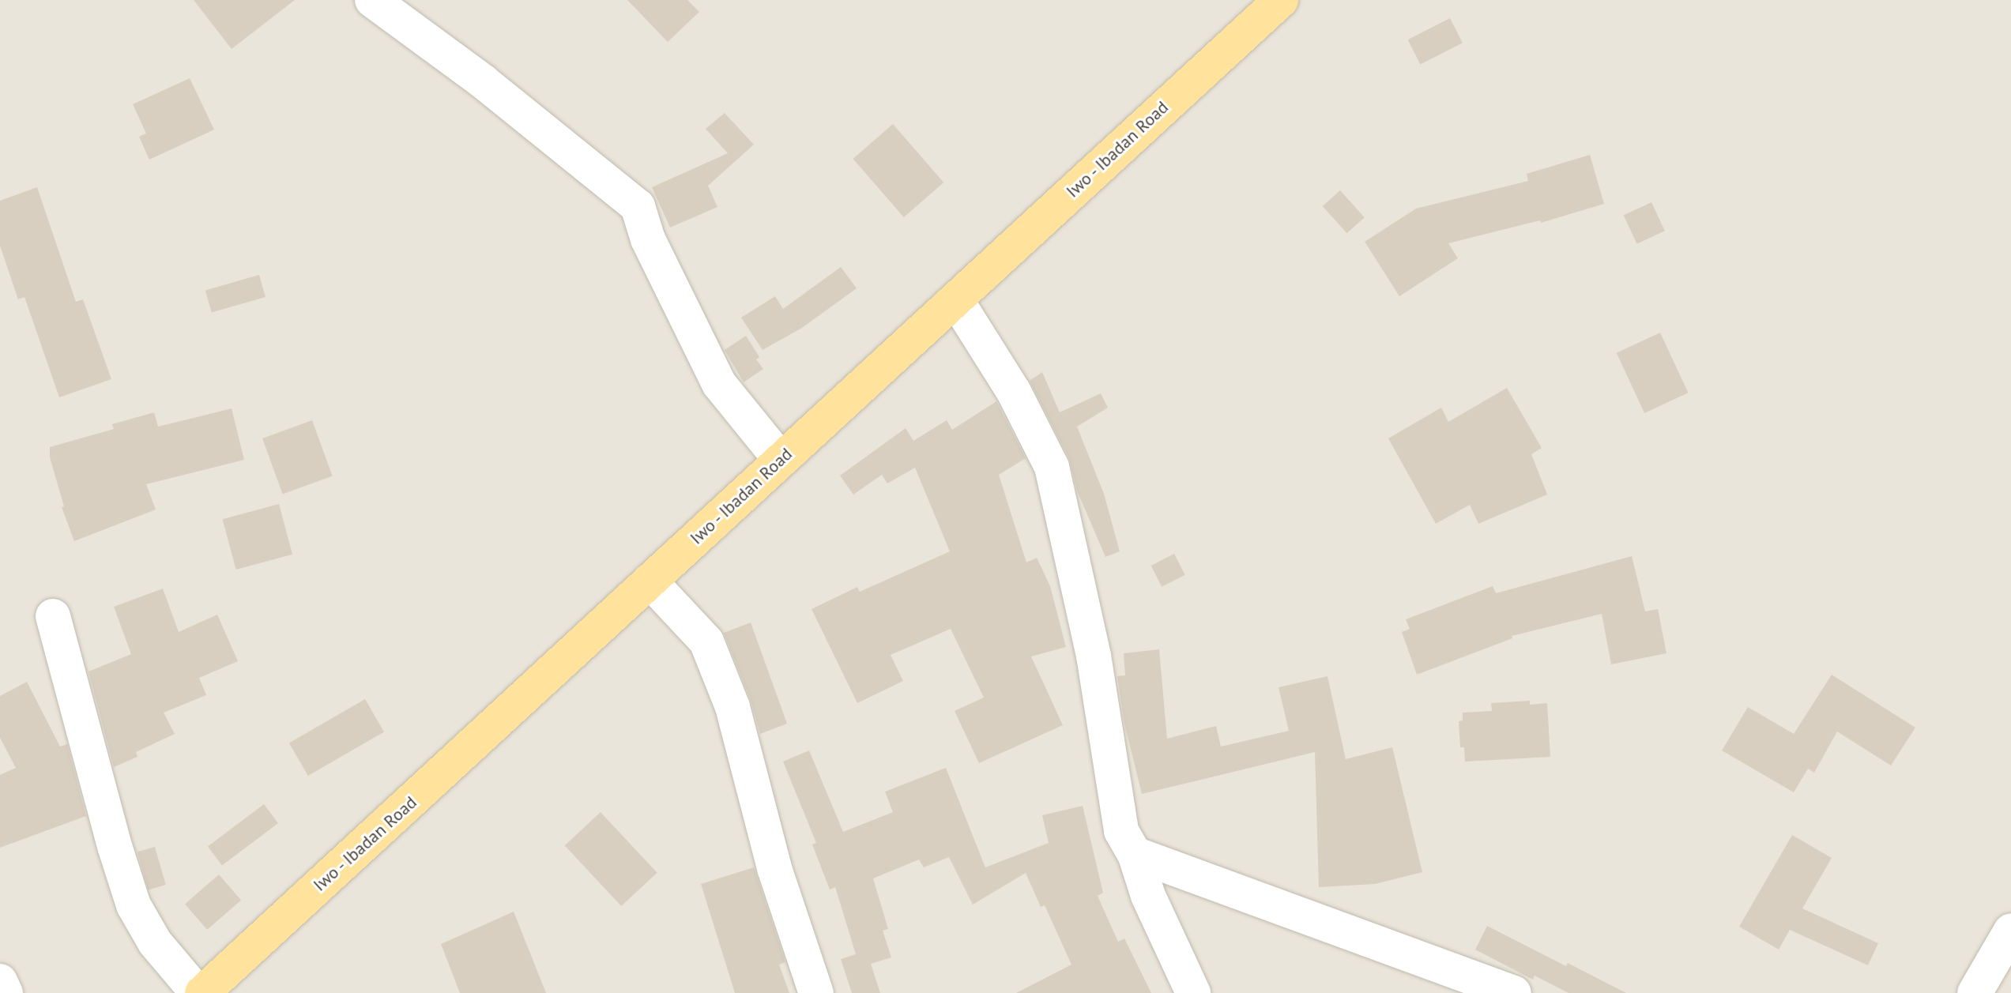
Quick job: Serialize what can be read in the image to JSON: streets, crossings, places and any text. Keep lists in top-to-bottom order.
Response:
{
  "streets": {
    "main road": ["Iwo - Ibadan Road"]
  }
}
